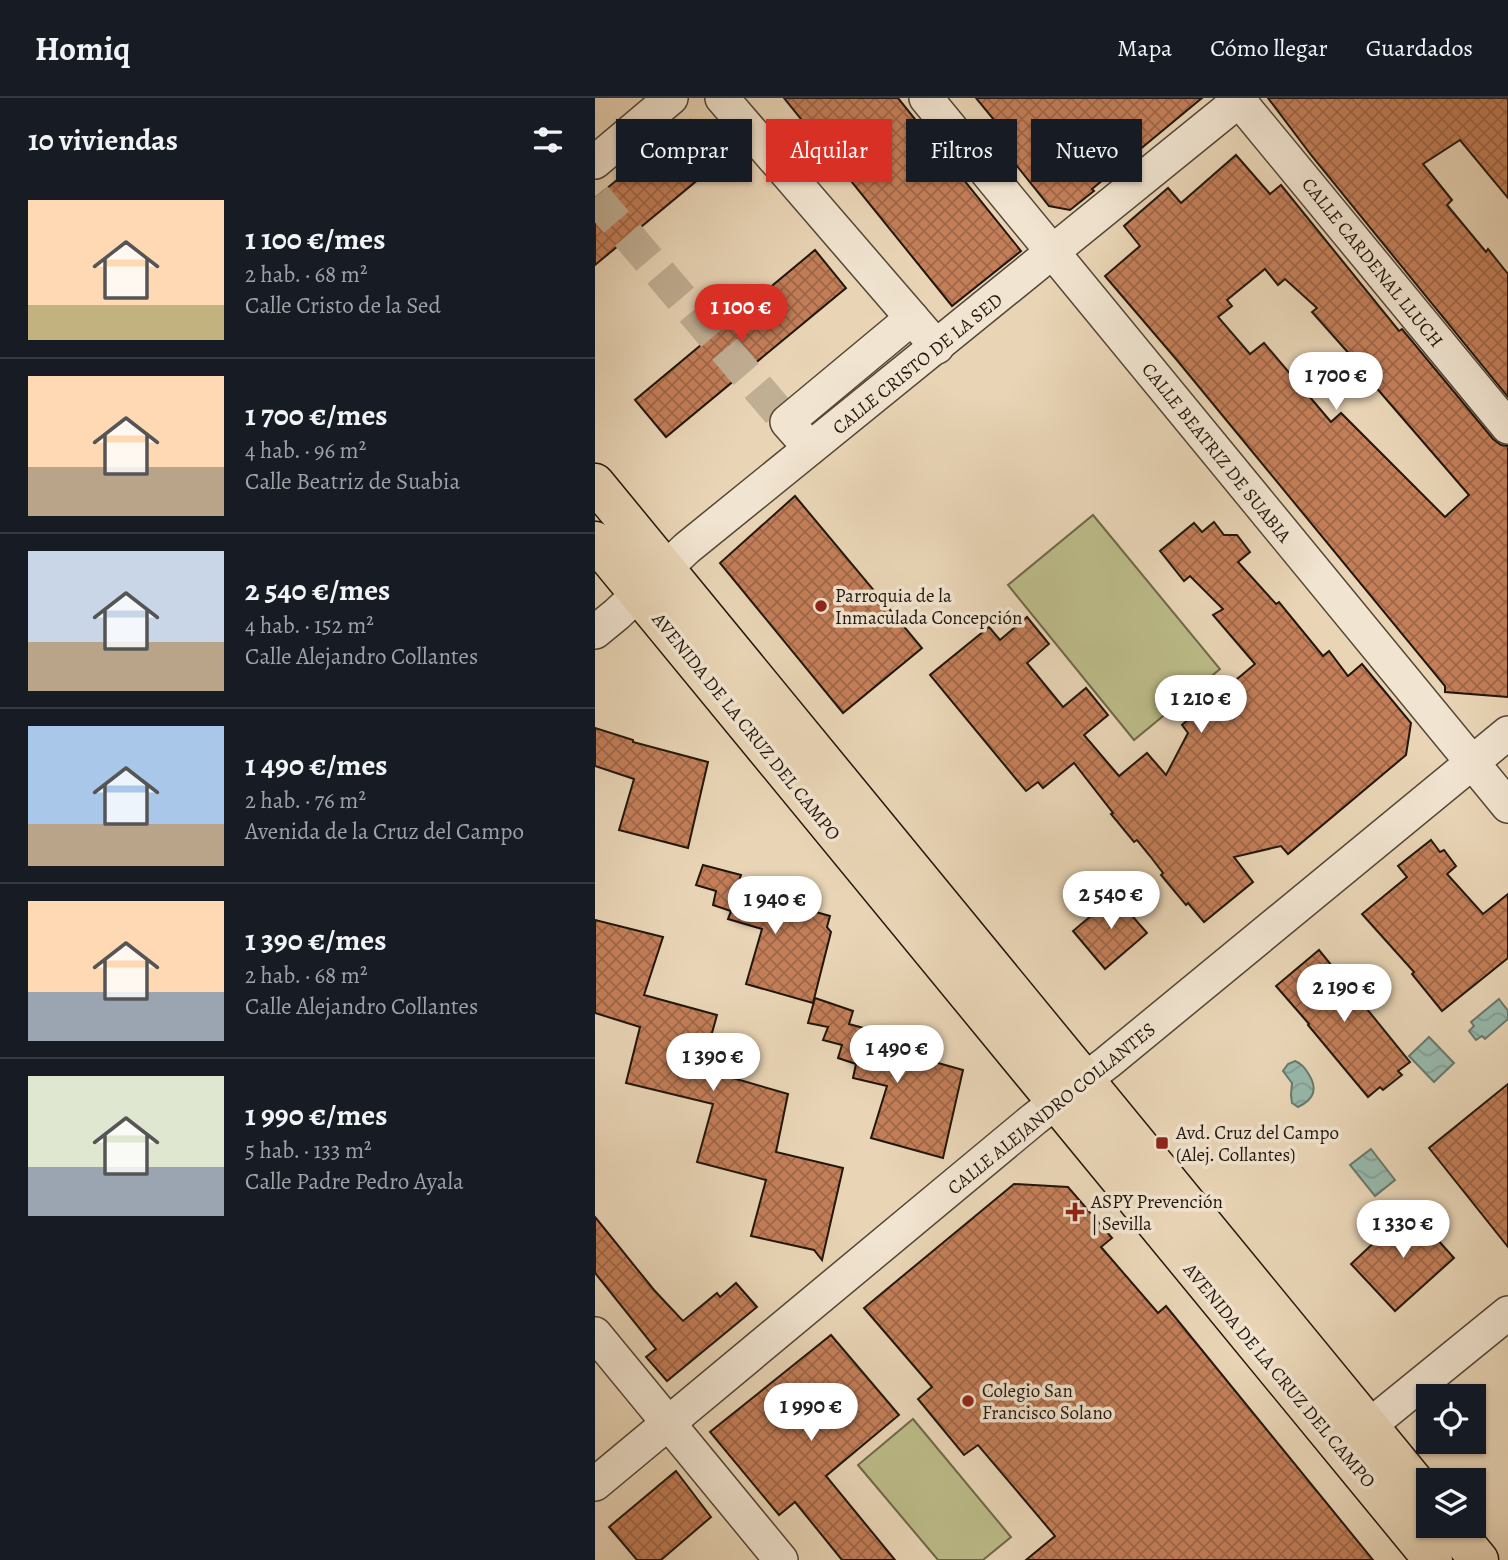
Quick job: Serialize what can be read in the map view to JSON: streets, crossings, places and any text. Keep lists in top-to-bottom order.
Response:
{
  "streets": {
    "main road": ["AVENIDA DE LA CRUZ DEL CAMPO"],
    "street": [
      "CALLE CARDENAL LLUCH",
      "CALLE CRISTO DE LA SED",
      "CALLE BEATRIZ DE SUABIA",
      "CALLE ALEJANDRO COLLANTES"
    ]
  },
  "crossings": [
    ["CALLE CARDENAL LLUCH", "CALLE CRISTO DE LA SED"],
    ["CALLE CRISTO DE LA SED", "CALLE BEATRIZ DE SUABIA"],
    ["CALLE CRISTO DE LA SED", "AVENIDA DE LA CRUZ DEL CAMPO"],
    ["CALLE BEATRIZ DE SUABIA", "CALLE ALEJANDRO COLLANTES"],
    ["AVENIDA DE LA CRUZ DEL CAMPO", "CALLE ALEJANDRO COLLANTES"]
  ],
  "places": {
    "other": ["Parroquia de la Inmaculada Concepción", "Colegio San Francisco Solano"],
    "transit": ["Avd. Cruz del Campo (Alej. Collantes)"],
    "health": ["ASPY Prevención | Sevilla"]
  },
  "page": {
    "header": "Homiq",
    "nav": ["Mapa", "Cómo llegar", "Guardados"],
    "heading": "10 viviendas",
    "chip": [
      "Comprar",
      "Alquilar",
      "Filtros",
      "Nuevo"
    ],
    "list": [
      {
        "name": "1 100 €/mes",
        "note": "2 hab. · 68 m² · Calle Cristo de la Sed"
      },
      {
        "name": "1 700 €/mes",
        "note": "4 hab. · 96 m² · Calle Beatriz de Suabia"
      },
      {
        "name": "2 540 €/mes",
        "note": "4 hab. · 152 m² · Calle Alejandro Collantes"
      },
      {
        "name": "1 490 €/mes",
        "note": "2 hab. · 76 m² · Avenida de la Cruz del Campo"
      },
      {
        "name": "1 390 €/mes",
        "note": "2 hab. · 68 m² · Calle Alejandro Collantes"
      },
      {
        "name": "1 990 €/mes",
        "note": "5 hab. · 133 m² · Calle Padre Pedro Ayala"
      }
    ],
    "price": [
      "1 100 €",
      "1 700 €",
      "1 210 €",
      "2 540 €",
      "1 940 €",
      "2 190 €",
      "1 490 €",
      "1 390 €",
      "1 330 €",
      "1 990 €"
    ]
  }
}
